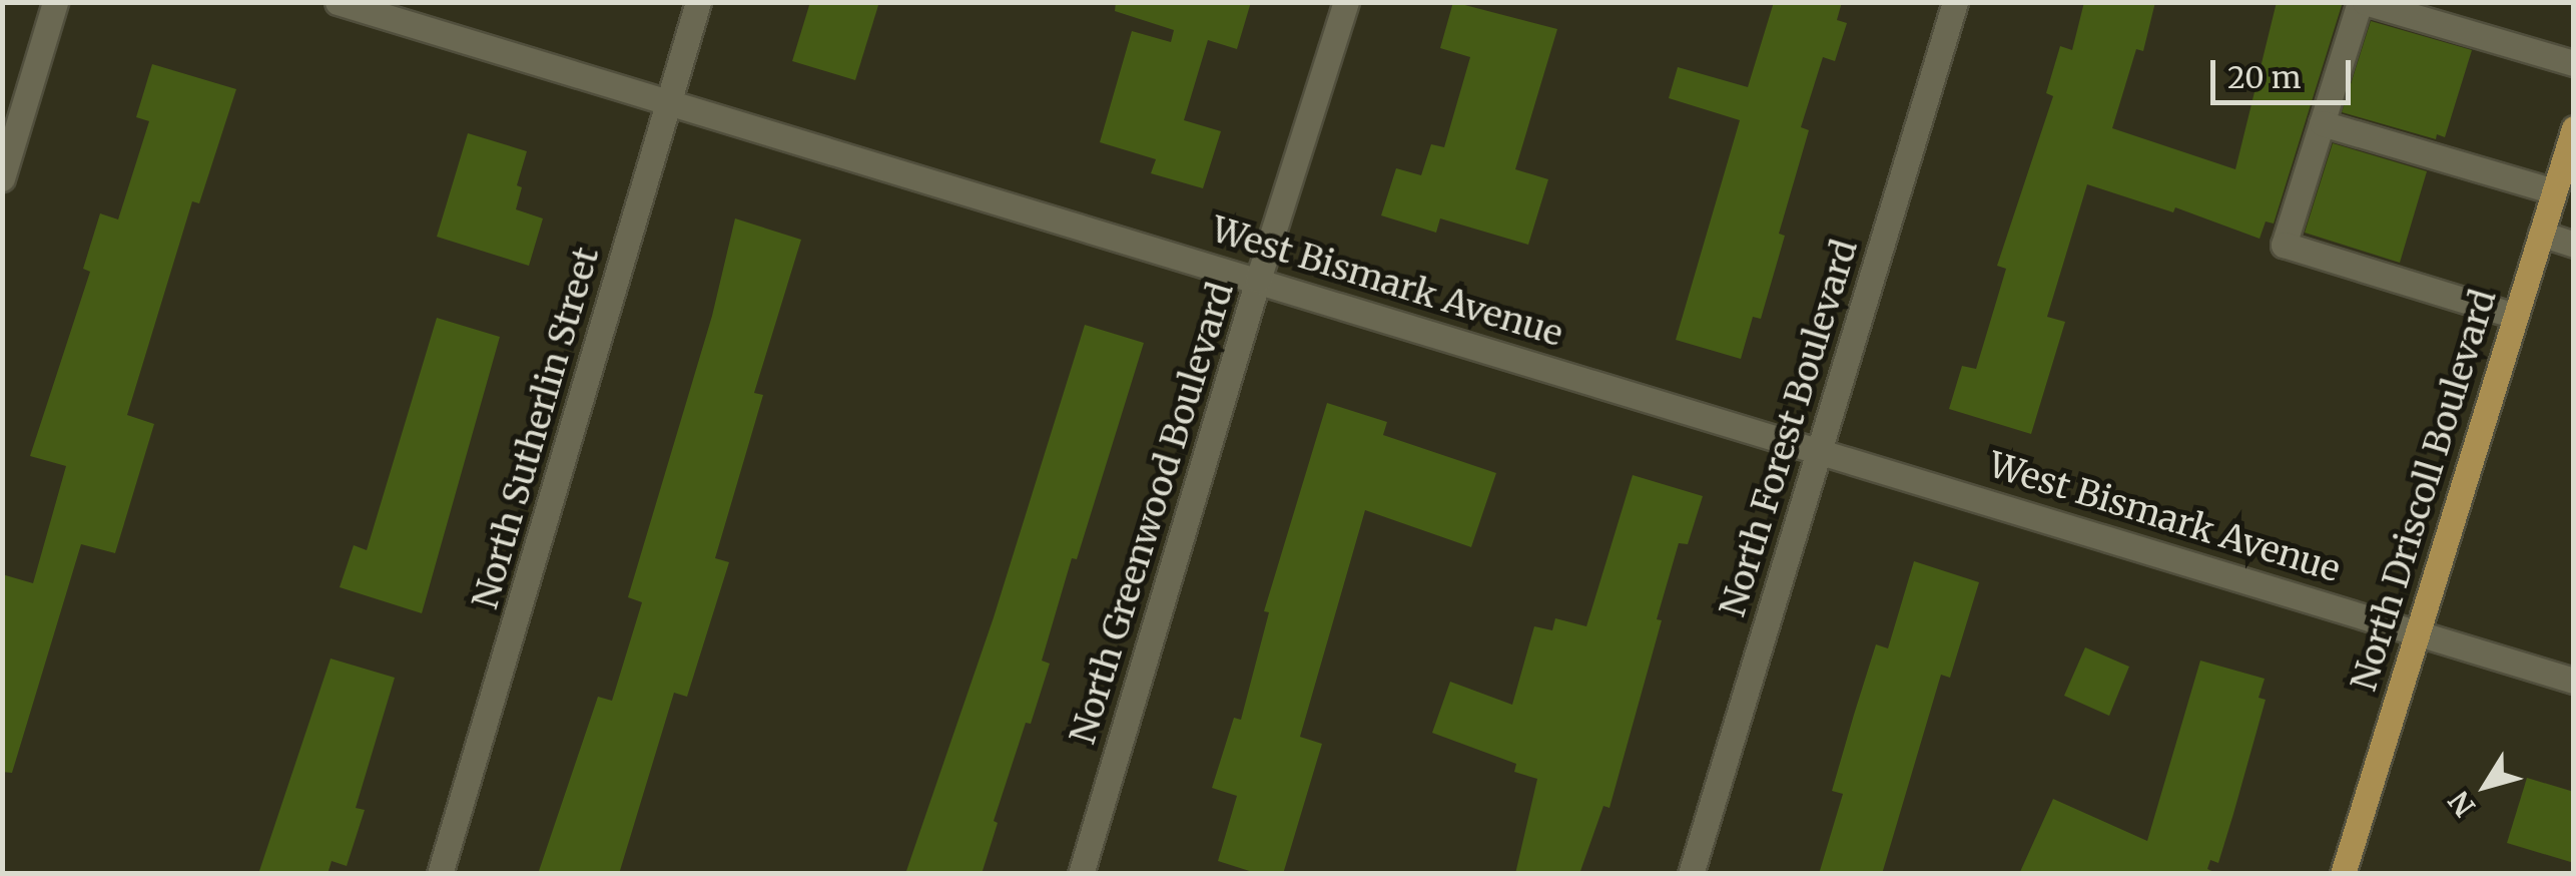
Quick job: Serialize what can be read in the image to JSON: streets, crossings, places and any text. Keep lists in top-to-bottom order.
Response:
{
  "streets": {
    "main road": ["North Driscoll Boulevard"],
    "street": [
      "West Bismark Avenue",
      "North Sutherlin Street",
      "North Forest Boulevard",
      "North Greenwood Boulevard"
    ]
  },
  "crossings": [
    ["West Bismark Avenue", "North Sutherlin Street"],
    ["West Bismark Avenue", "North Forest Boulevard"],
    ["West Bismark Avenue", "North Driscoll Boulevard"],
    ["West Bismark Avenue", "North Greenwood Boulevard"]
  ],
  "scale_bar": "20 m",
  "north": "bottom left"
}
